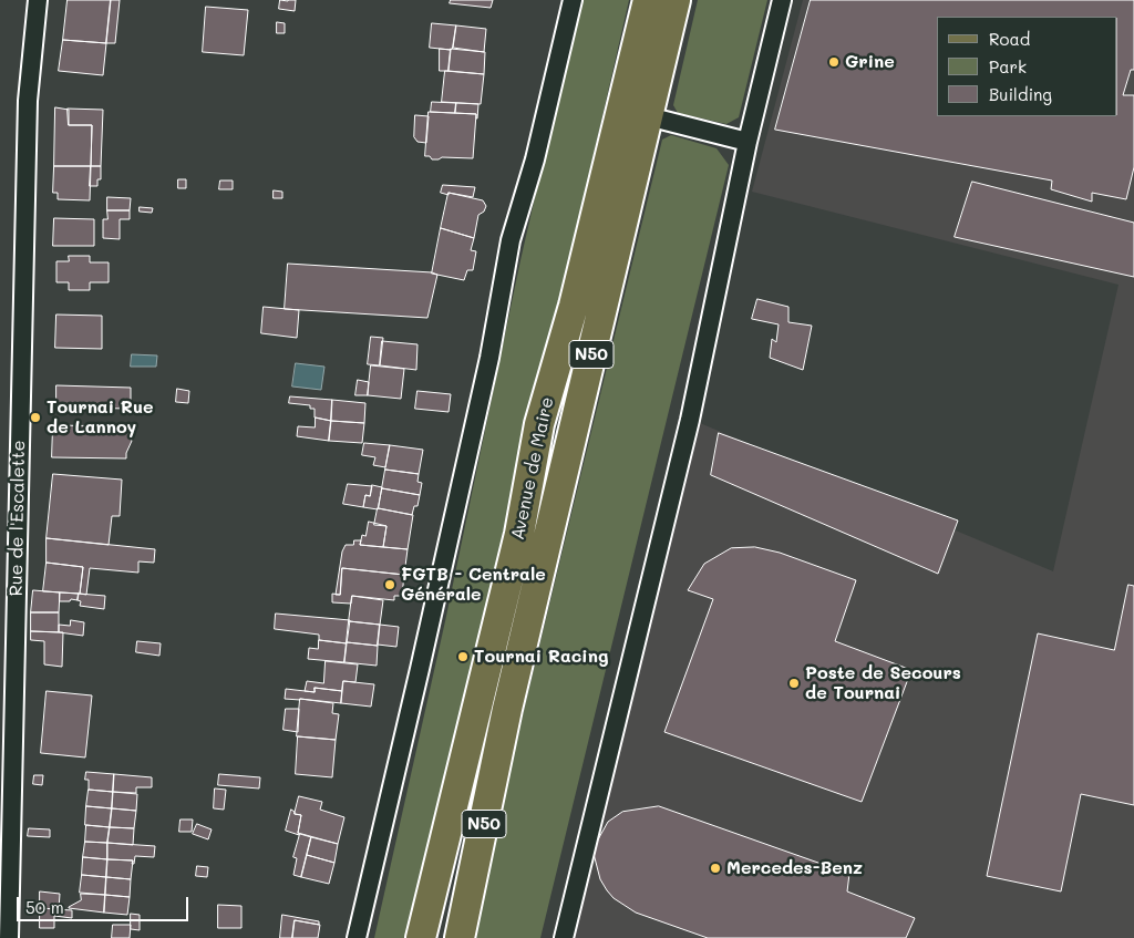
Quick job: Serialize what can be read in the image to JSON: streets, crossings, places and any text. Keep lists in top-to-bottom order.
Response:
{
  "streets": {
    "main road": ["N50", "Avenue de Maire"],
    "street": ["Rue de l'Escalette"]
  },
  "places": [
    "Grine",
    "Tournai Rue de Lannoy",
    "FGTB - Centrale Générale",
    "Tournai Racing",
    "Poste de Secours de Tournai",
    "Mercedes-Benz"
  ],
  "legend": ["Road", "Park", "Building"],
  "scale_bar": "50 m"
}
